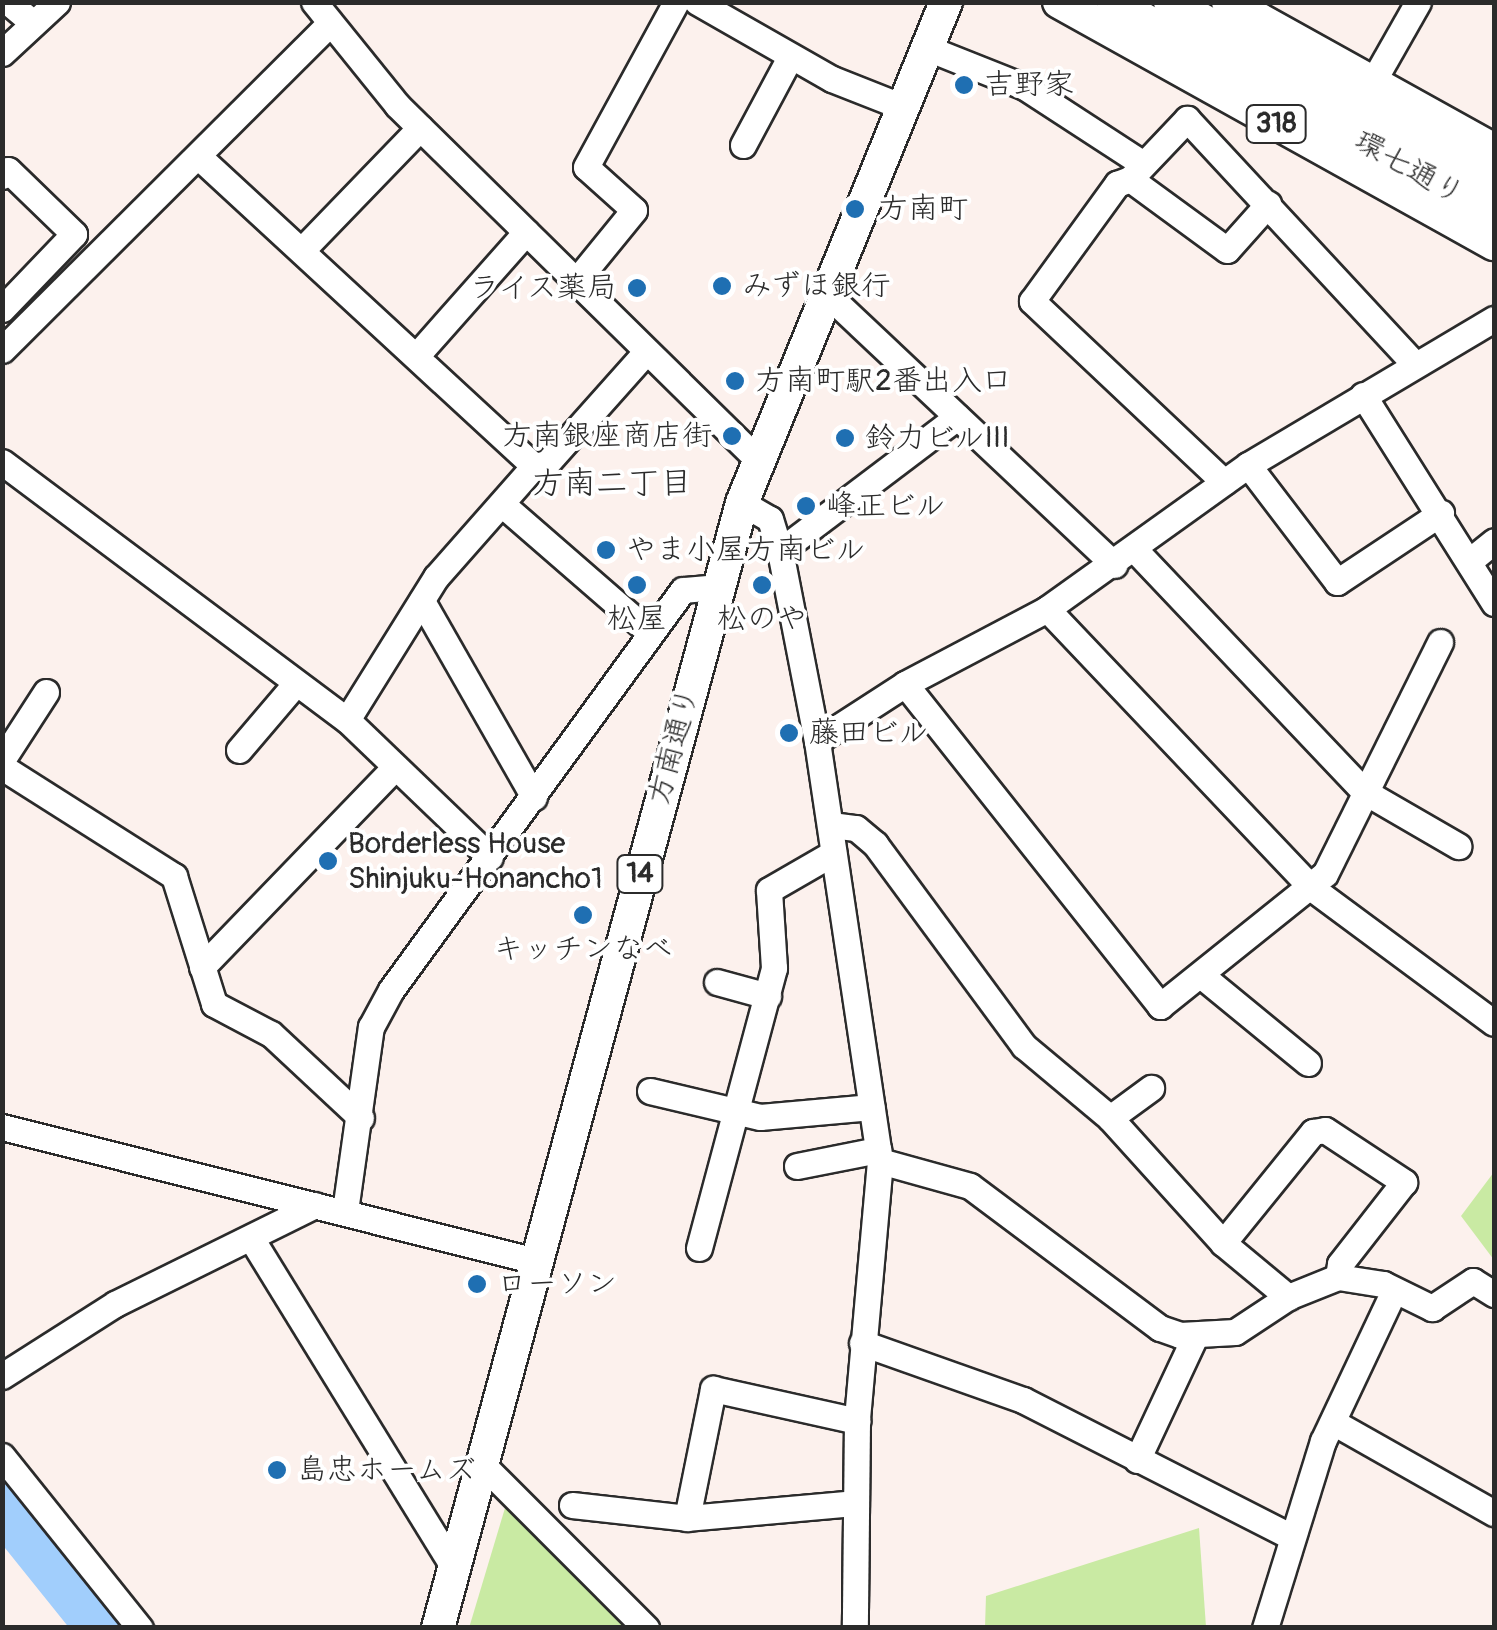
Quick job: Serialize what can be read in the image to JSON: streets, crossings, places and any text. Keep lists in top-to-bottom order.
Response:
{
  "streets": {
    "main road": [
      "318",
      "環七通り",
      "方南通り",
      "14"
    ]
  },
  "districts": ["方南二丁目"],
  "places": [
    "吉野家",
    "方南町",
    "みずほ銀行",
    "ライス薬局",
    "方南町駅2番出入口",
    "方南銀座商店街",
    "鈴力ビルIII",
    "峰正ビル",
    "やま小屋方南ビル",
    "松屋",
    "松のや",
    "藤田ビル",
    "Borderless House Shinjuku-Honancho1",
    "キッチンなべ",
    "ローソン",
    "島忠ホームズ"
  ]
}
